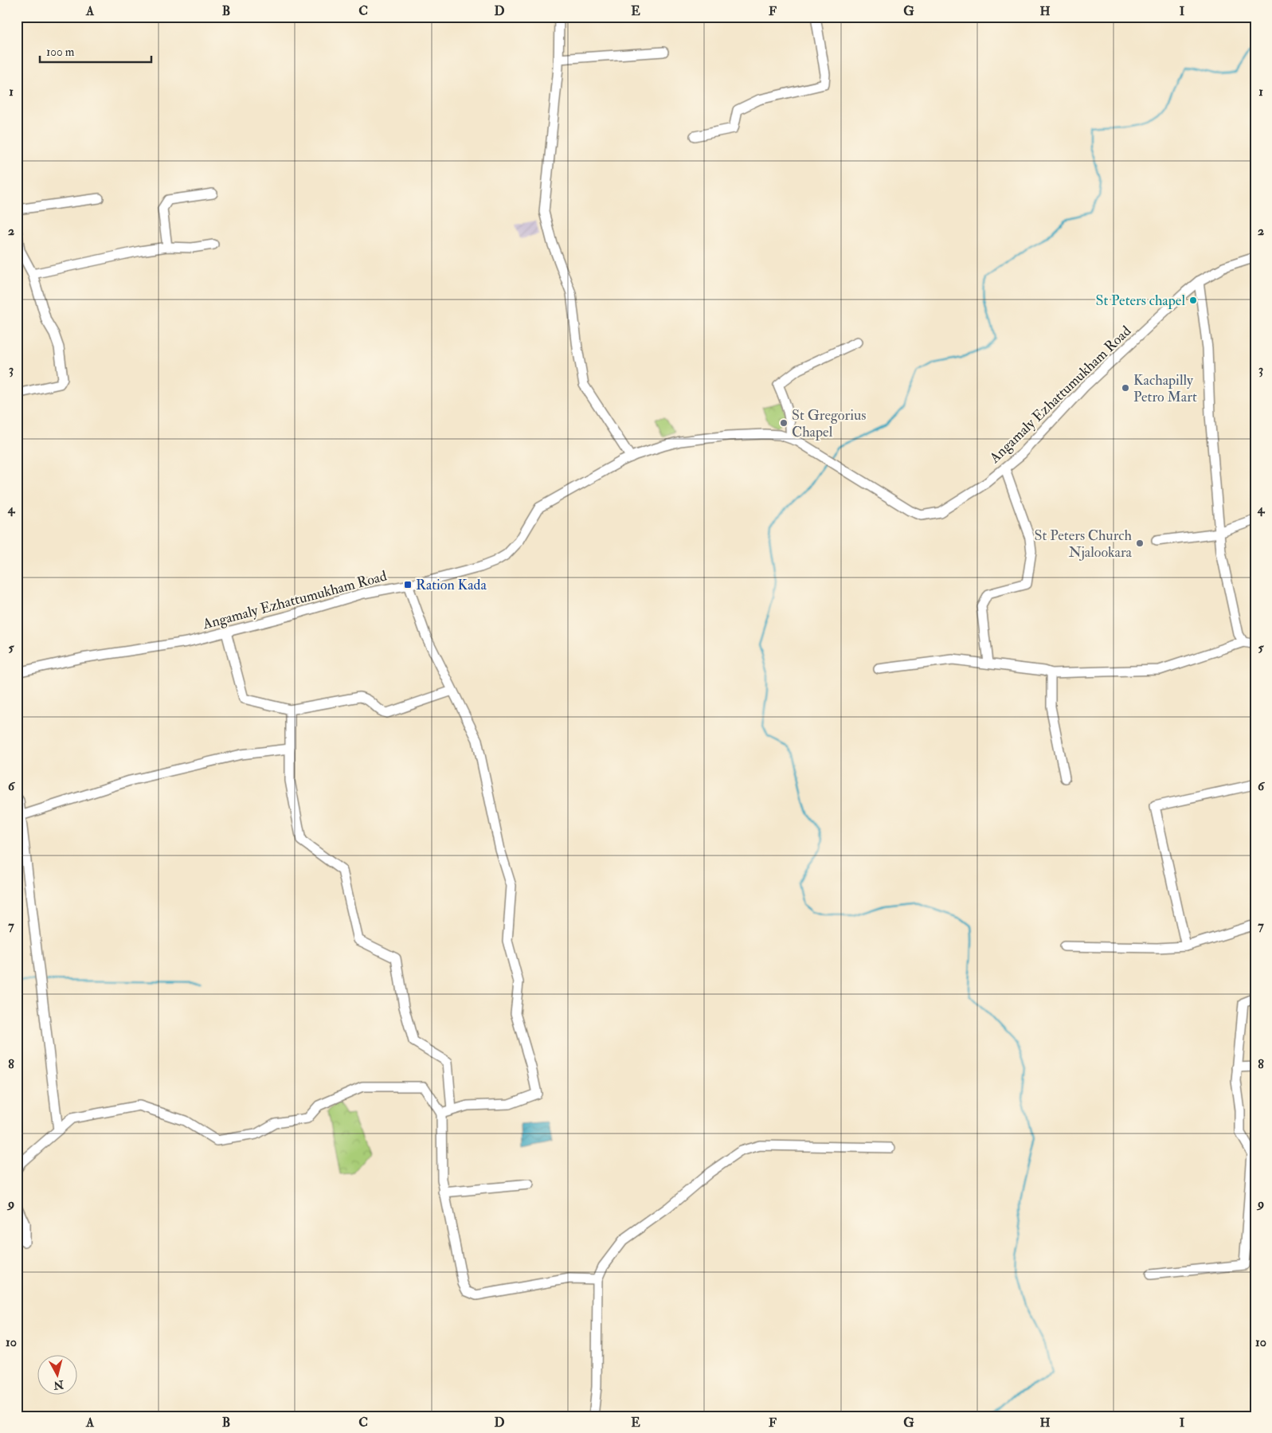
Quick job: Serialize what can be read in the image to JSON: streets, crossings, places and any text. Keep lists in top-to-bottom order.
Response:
{
  "streets": {
    "street": ["Angamaly Ezhattumukham Road"]
  },
  "places": {
    "other": [
      "St Peters chapel",
      "Kachapilly Petro Mart",
      "St Gregorius Chapel",
      "St Peters Church Njalookara"
    ],
    "transit": ["Ration Kada"]
  },
  "scale_bar": "100 m",
  "north": "bottom",
  "grid": {
    "columns": [
      "A",
      "B",
      "C",
      "D",
      "E",
      "F",
      "G",
      "H",
      "I"
    ],
    "rows": [
      "1",
      "2",
      "3",
      "4",
      "5",
      "6",
      "7",
      "8",
      "9",
      "10"
    ]
  }
}
